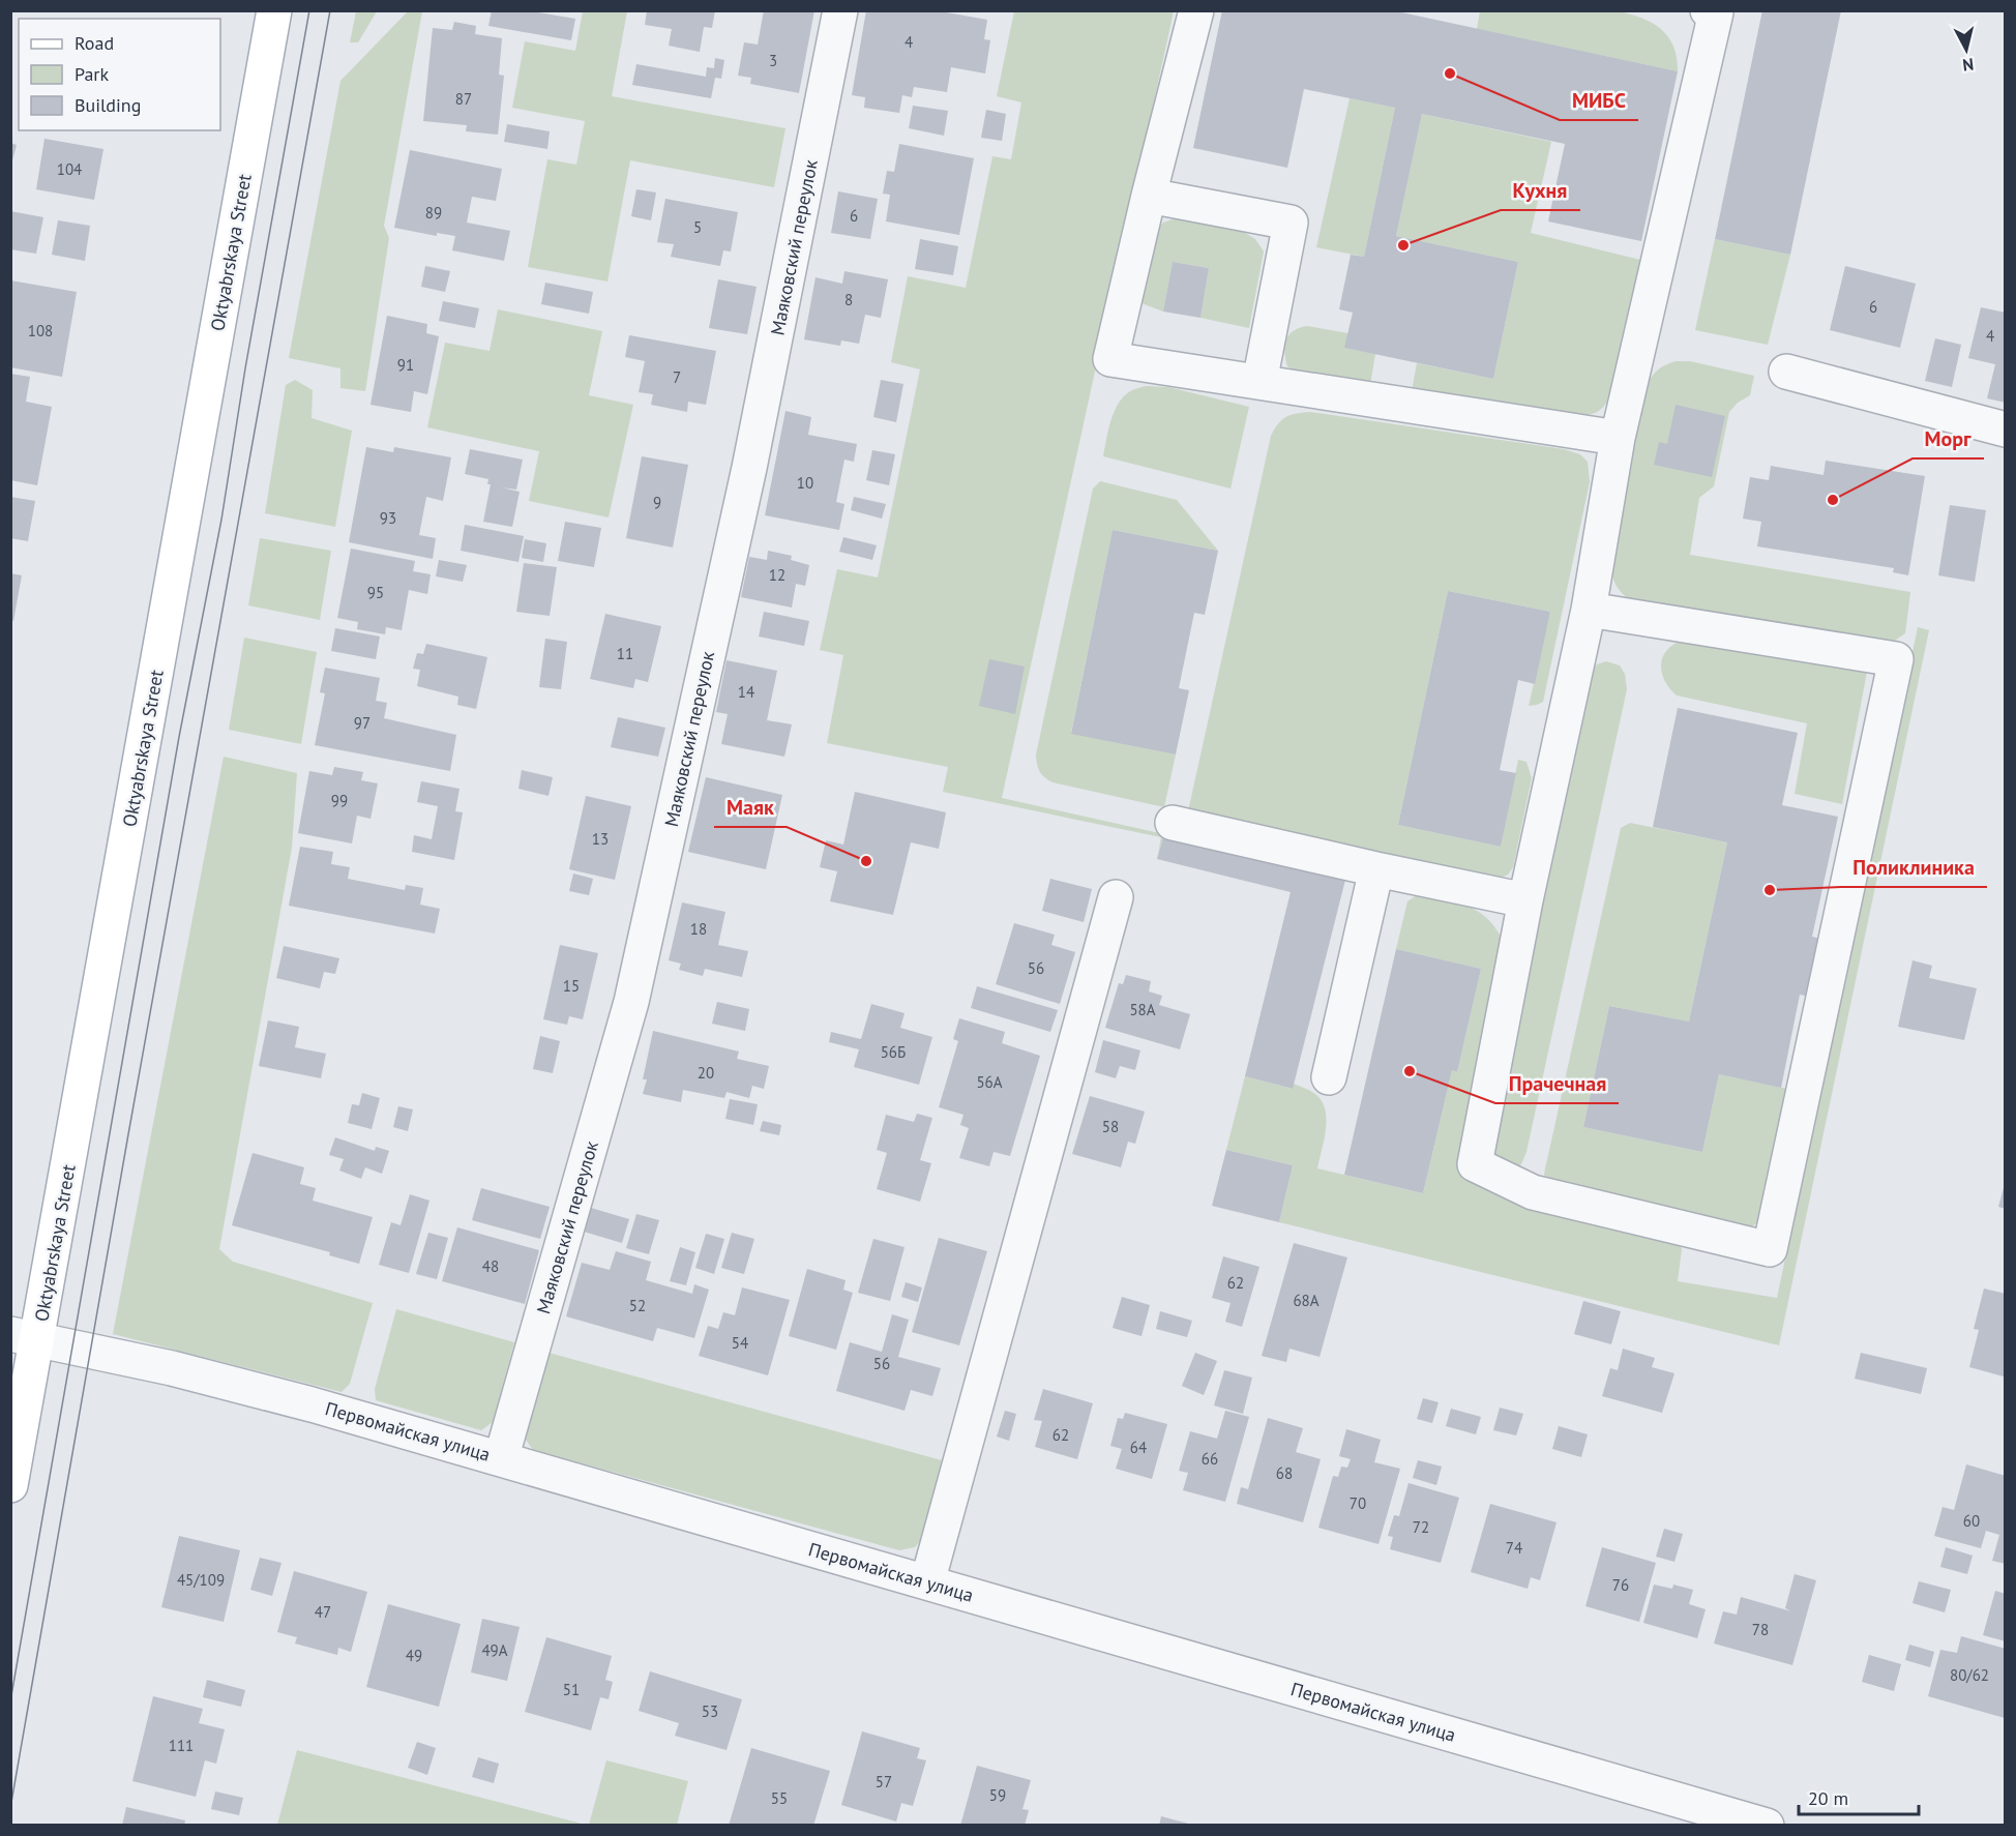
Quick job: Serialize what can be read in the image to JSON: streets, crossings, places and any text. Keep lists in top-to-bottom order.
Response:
{
  "streets": {
    "main road": ["Oktyabrskaya Street"],
    "street": ["Маяковский переулок", "Первомайская улица"]
  },
  "crossings": [
    ["Маяковский переулок", "Первомайская улица"],
    ["Oktyabrskaya Street", "Первомайская улица"]
  ],
  "places": [
    "МИБС",
    "Кухня",
    "Морг",
    "Маяк",
    "Поликлиника",
    "Прачечная"
  ],
  "house_numbers": [
    "4",
    "3",
    "87",
    "104",
    "89",
    "6",
    "5",
    "8",
    "6",
    "108",
    "4",
    "91",
    "7",
    "10",
    "9",
    "93",
    "12",
    "95",
    "11",
    "14",
    "97",
    "99",
    "13",
    "18",
    "56",
    "15",
    "58А",
    "56Б",
    "20",
    "56А",
    "58",
    "48",
    "62",
    "68А",
    "52",
    "54",
    "56",
    "62",
    "64",
    "66",
    "68",
    "70",
    "60",
    "72",
    "74",
    "45/109",
    "76",
    "47",
    "78",
    "49А",
    "49",
    "80/62",
    "51",
    "53",
    "111",
    "57",
    "59",
    "55"
  ],
  "legend": ["Road", "Park", "Building"],
  "scale_bar": "20 m",
  "north": "bottom"
}
